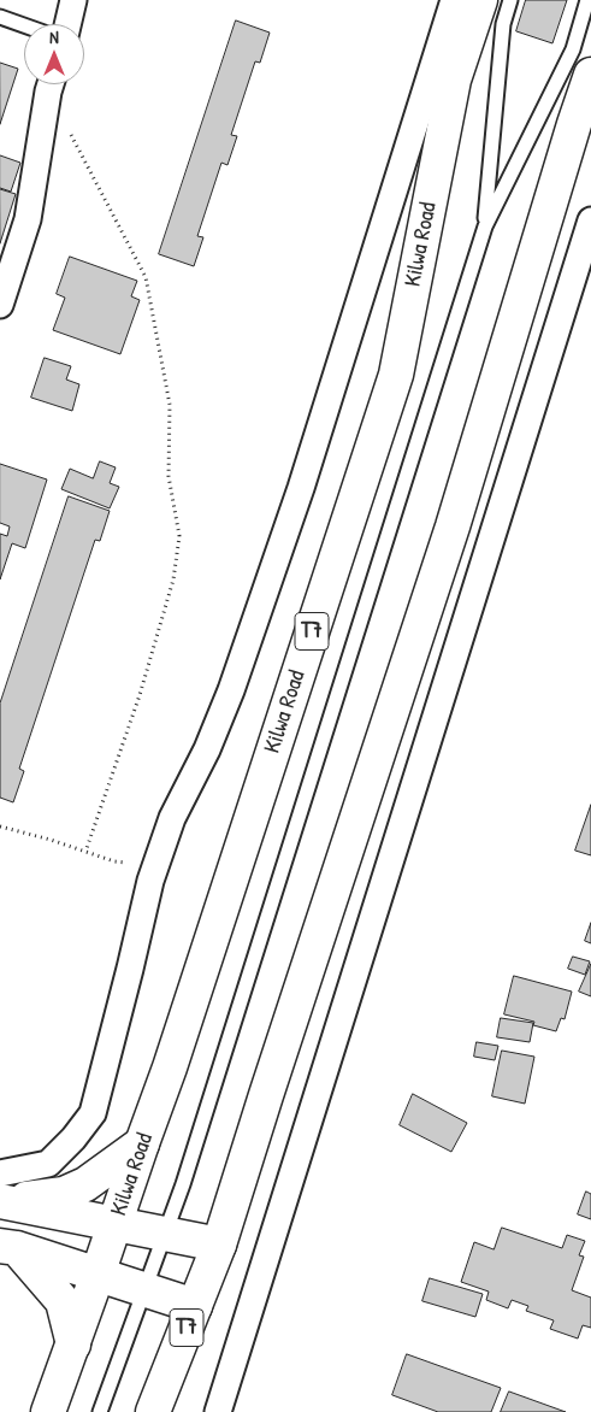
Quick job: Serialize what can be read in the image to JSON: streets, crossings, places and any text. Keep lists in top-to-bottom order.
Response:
{
  "streets": {
    "main road": ["Kilwa Road", "T7"]
  },
  "north": "top"
}
